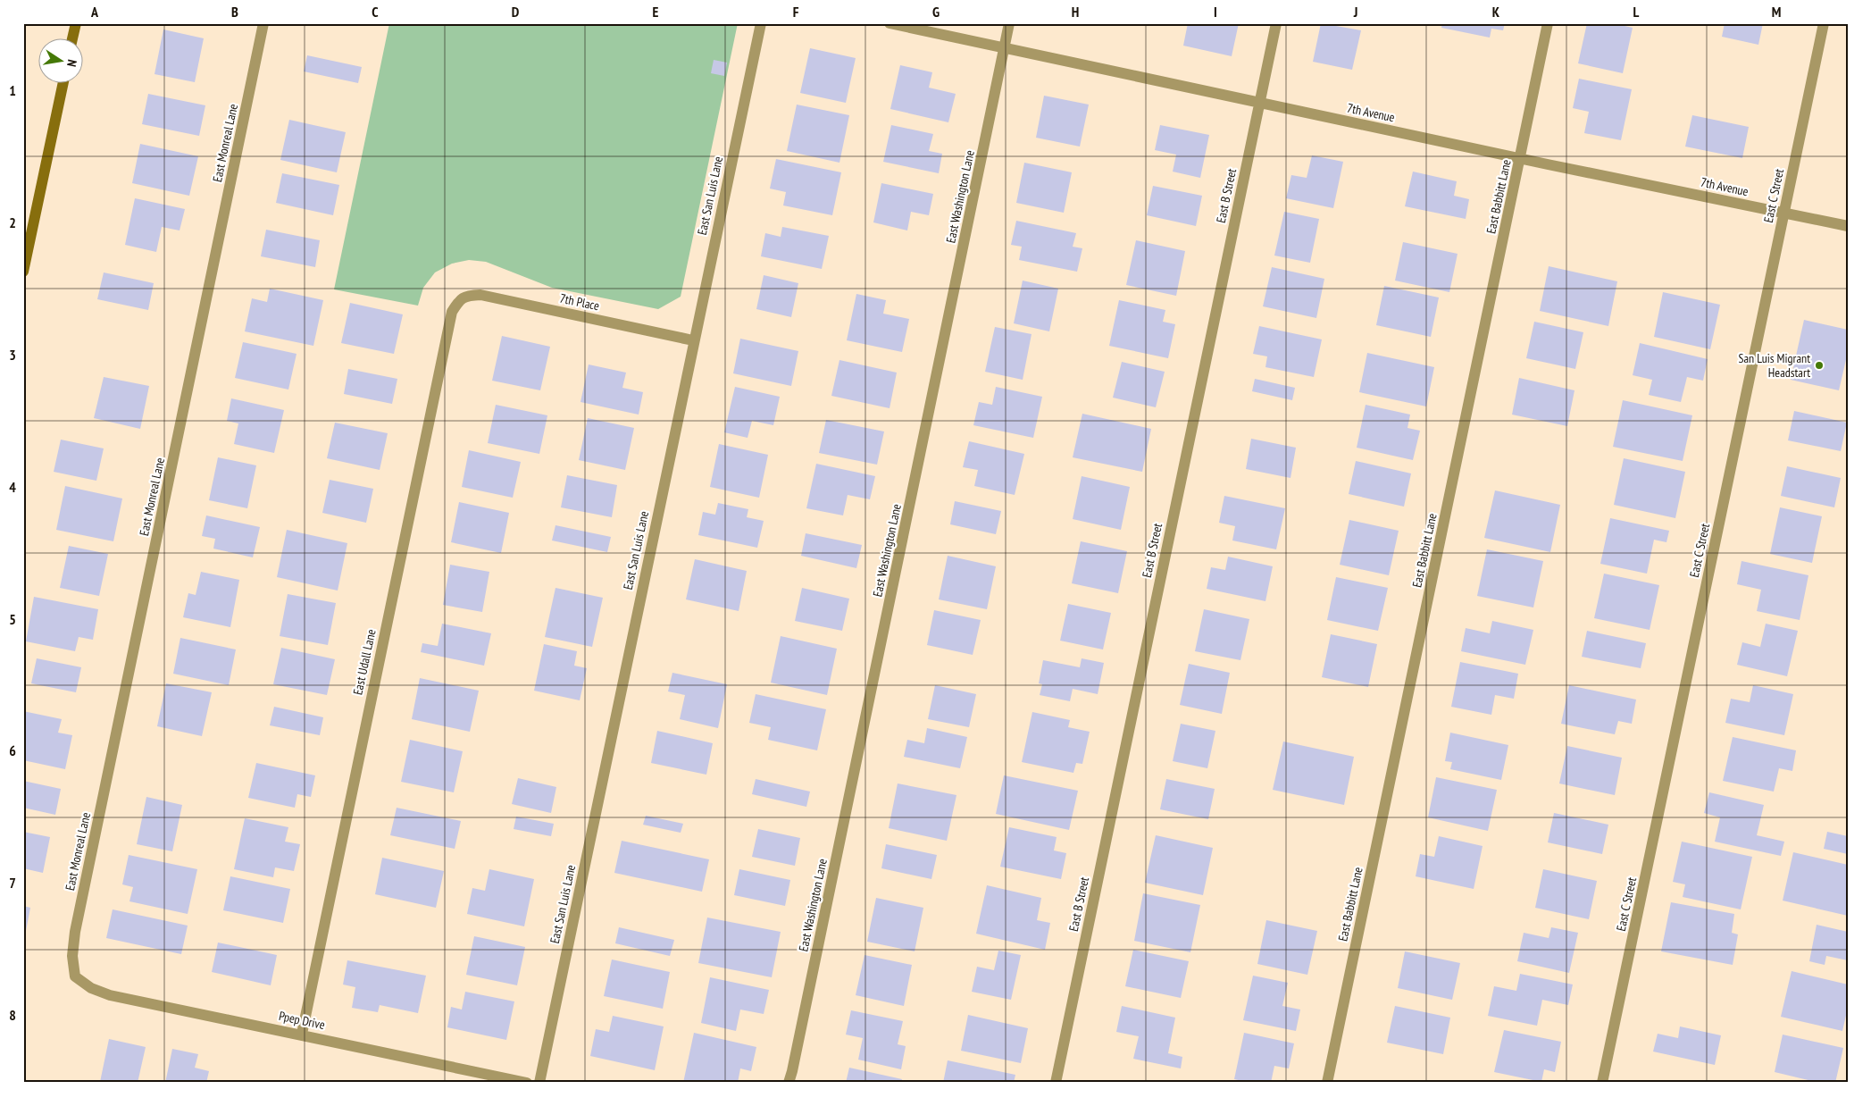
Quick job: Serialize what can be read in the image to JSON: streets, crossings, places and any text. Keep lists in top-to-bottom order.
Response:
{
  "streets": {
    "street": [
      "7th Avenue",
      "East Monreal Lane",
      "East San Luis Lane",
      "East B Street",
      "East C Street",
      "East Washington Lane",
      "East Babbitt Lane",
      "7th Place",
      "East Udall Lane",
      "Ppep Drive"
    ]
  },
  "crossings": [
    ["7th Avenue", "East B Street"],
    ["7th Avenue", "East C Street"],
    ["7th Avenue", "East Washington Lane"],
    ["7th Avenue", "East Babbitt Lane"],
    ["East Monreal Lane", "Ppep Drive"],
    ["East San Luis Lane", "7th Place"],
    ["7th Place", "East Udall Lane"],
    ["East Udall Lane", "Ppep Drive"]
  ],
  "places": ["San Luis Migrant Headstart"],
  "north": "right",
  "grid": {
    "columns": [
      "A",
      "B",
      "C",
      "D",
      "E",
      "F",
      "G",
      "H",
      "I",
      "J",
      "K",
      "L",
      "M"
    ],
    "rows": [
      "1",
      "2",
      "3",
      "4",
      "5",
      "6",
      "7",
      "8"
    ]
  }
}
